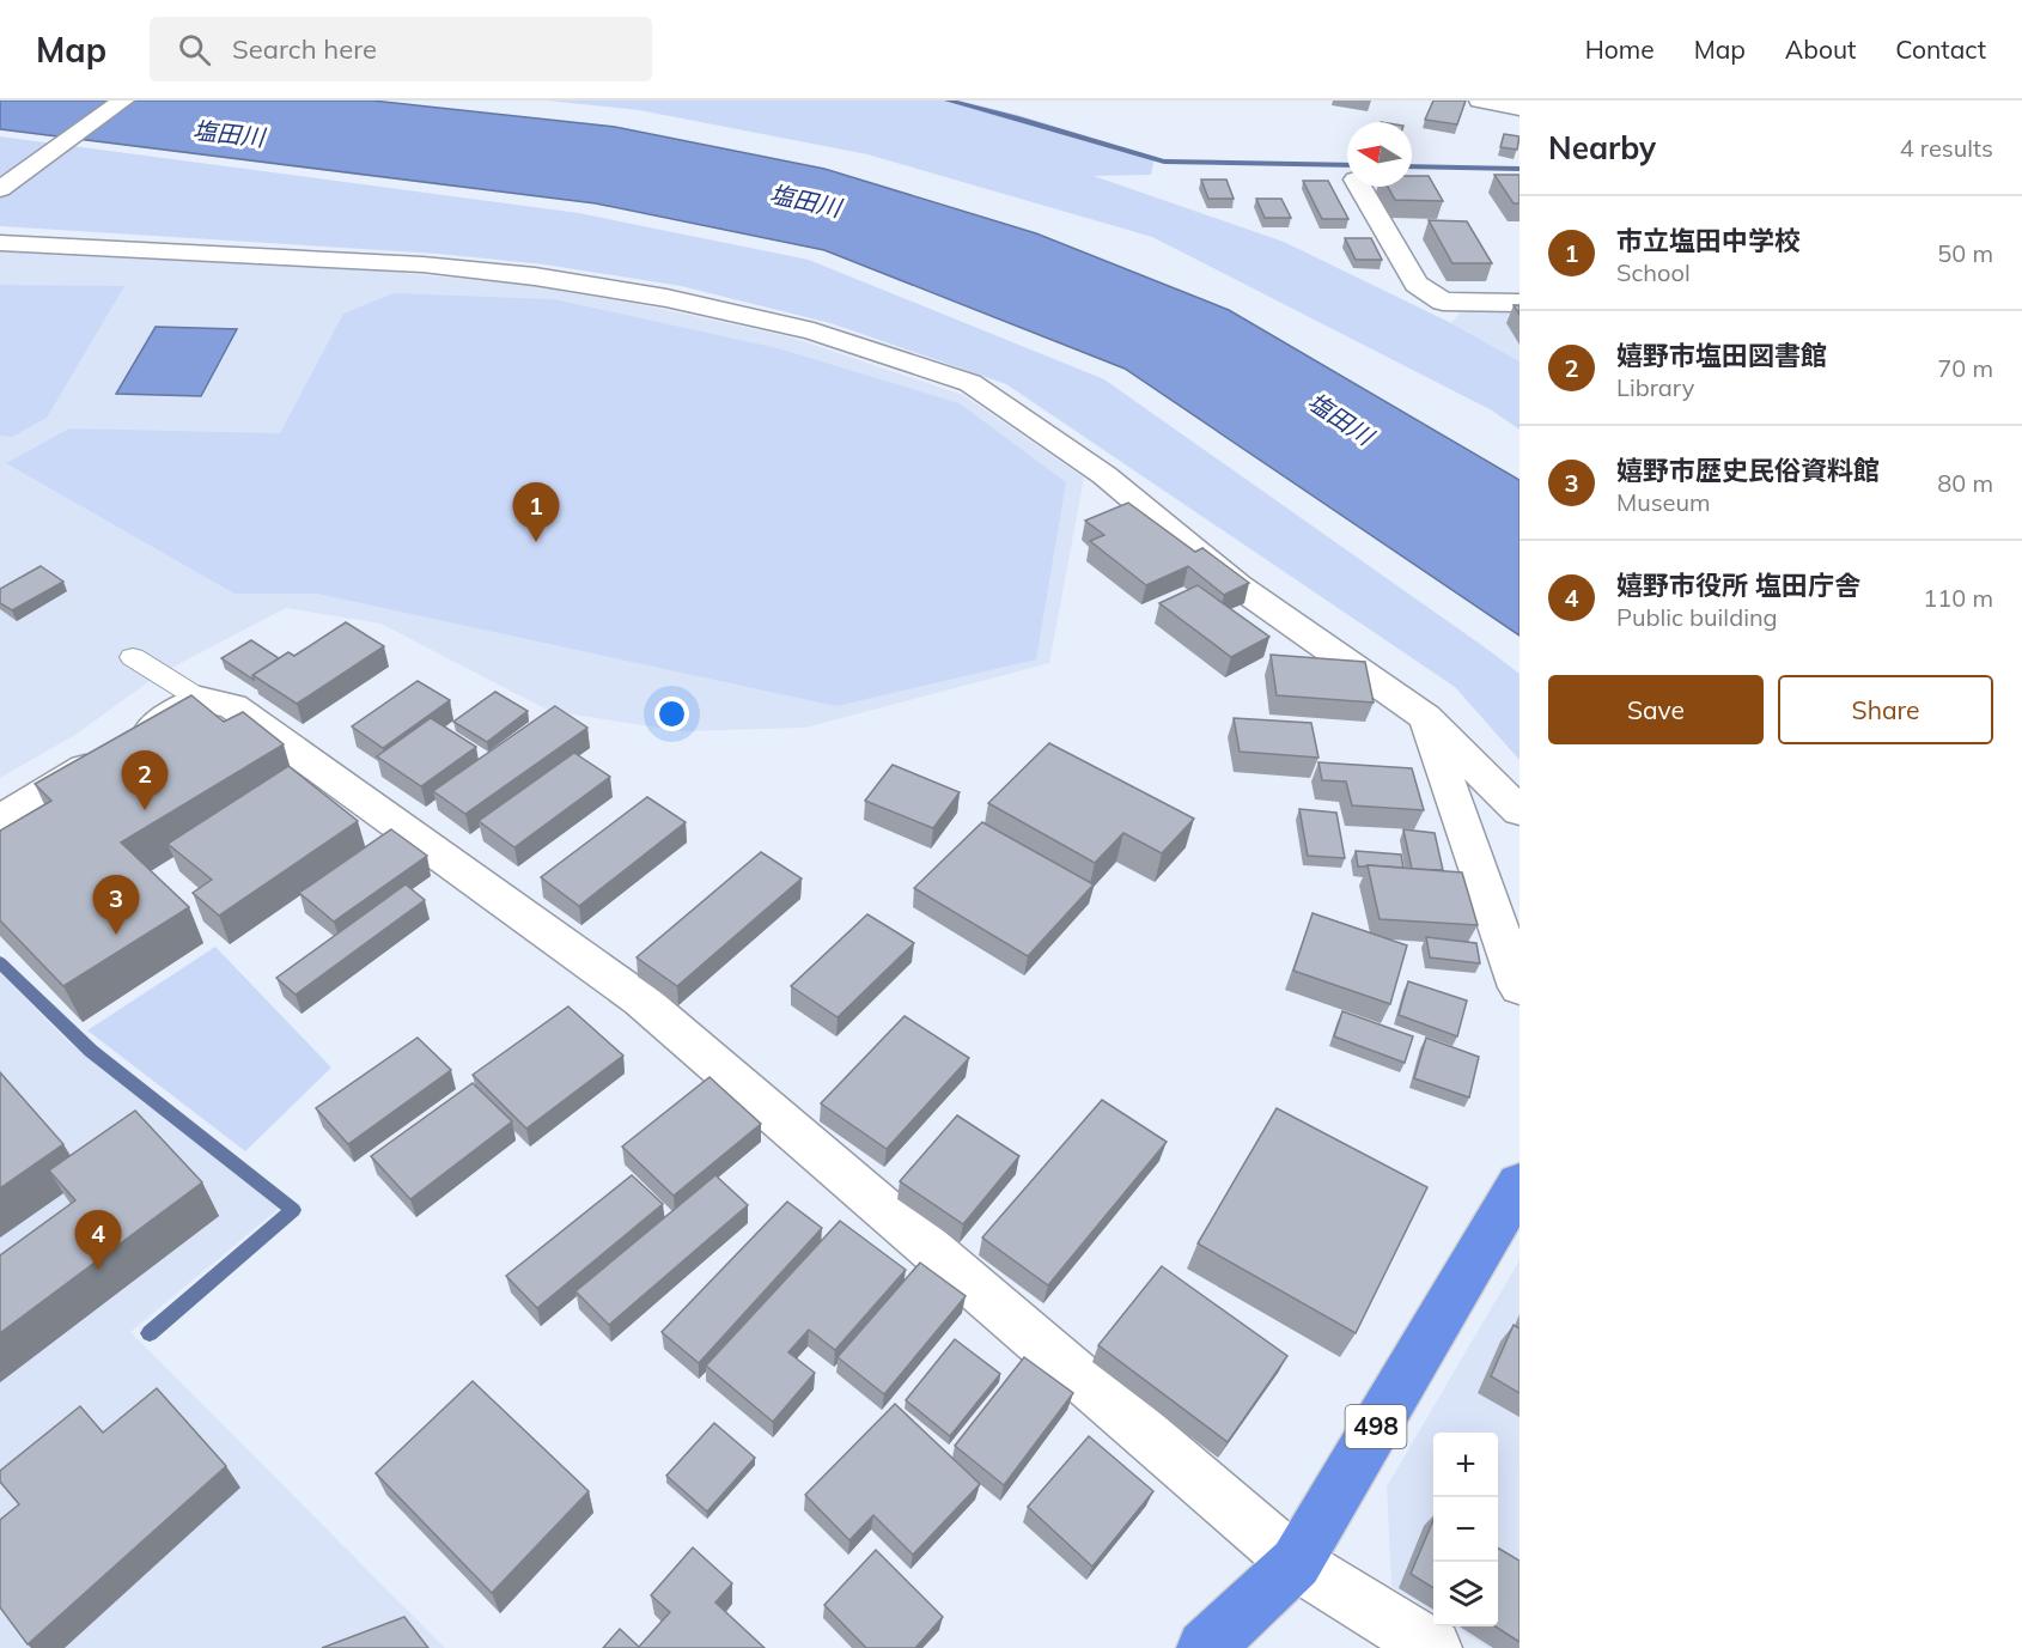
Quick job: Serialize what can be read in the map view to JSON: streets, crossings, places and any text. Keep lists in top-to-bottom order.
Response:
{
  "streets": {
    "highway": ["498"]
  },
  "water": ["塩田川"],
  "north": "left",
  "page": {
    "header": "Map",
    "search": "Search here",
    "nav": [
      "Home",
      "Map",
      "About",
      "Contact"
    ],
    "heading": ["Nearby", "4 results"],
    "list": [
      {
        "mark": "1",
        "name": "市立塩田中学校",
        "note": "School",
        "value": "50 m"
      },
      {
        "mark": "2",
        "name": "嬉野市塩田図書館",
        "note": "Library",
        "value": "70 m"
      },
      {
        "mark": "3",
        "name": "嬉野市歴史民俗資料館",
        "note": "Museum",
        "value": "80 m"
      },
      {
        "mark": "4",
        "name": "嬉野市役所 塩田庁舎",
        "note": "Public building",
        "value": "110 m"
      }
    ],
    "pins": [
      "1",
      "2",
      "3",
      "4"
    ],
    "buttons": ["Save", "Share"],
    "map_buttons": ["+", "−"]
  }
}
